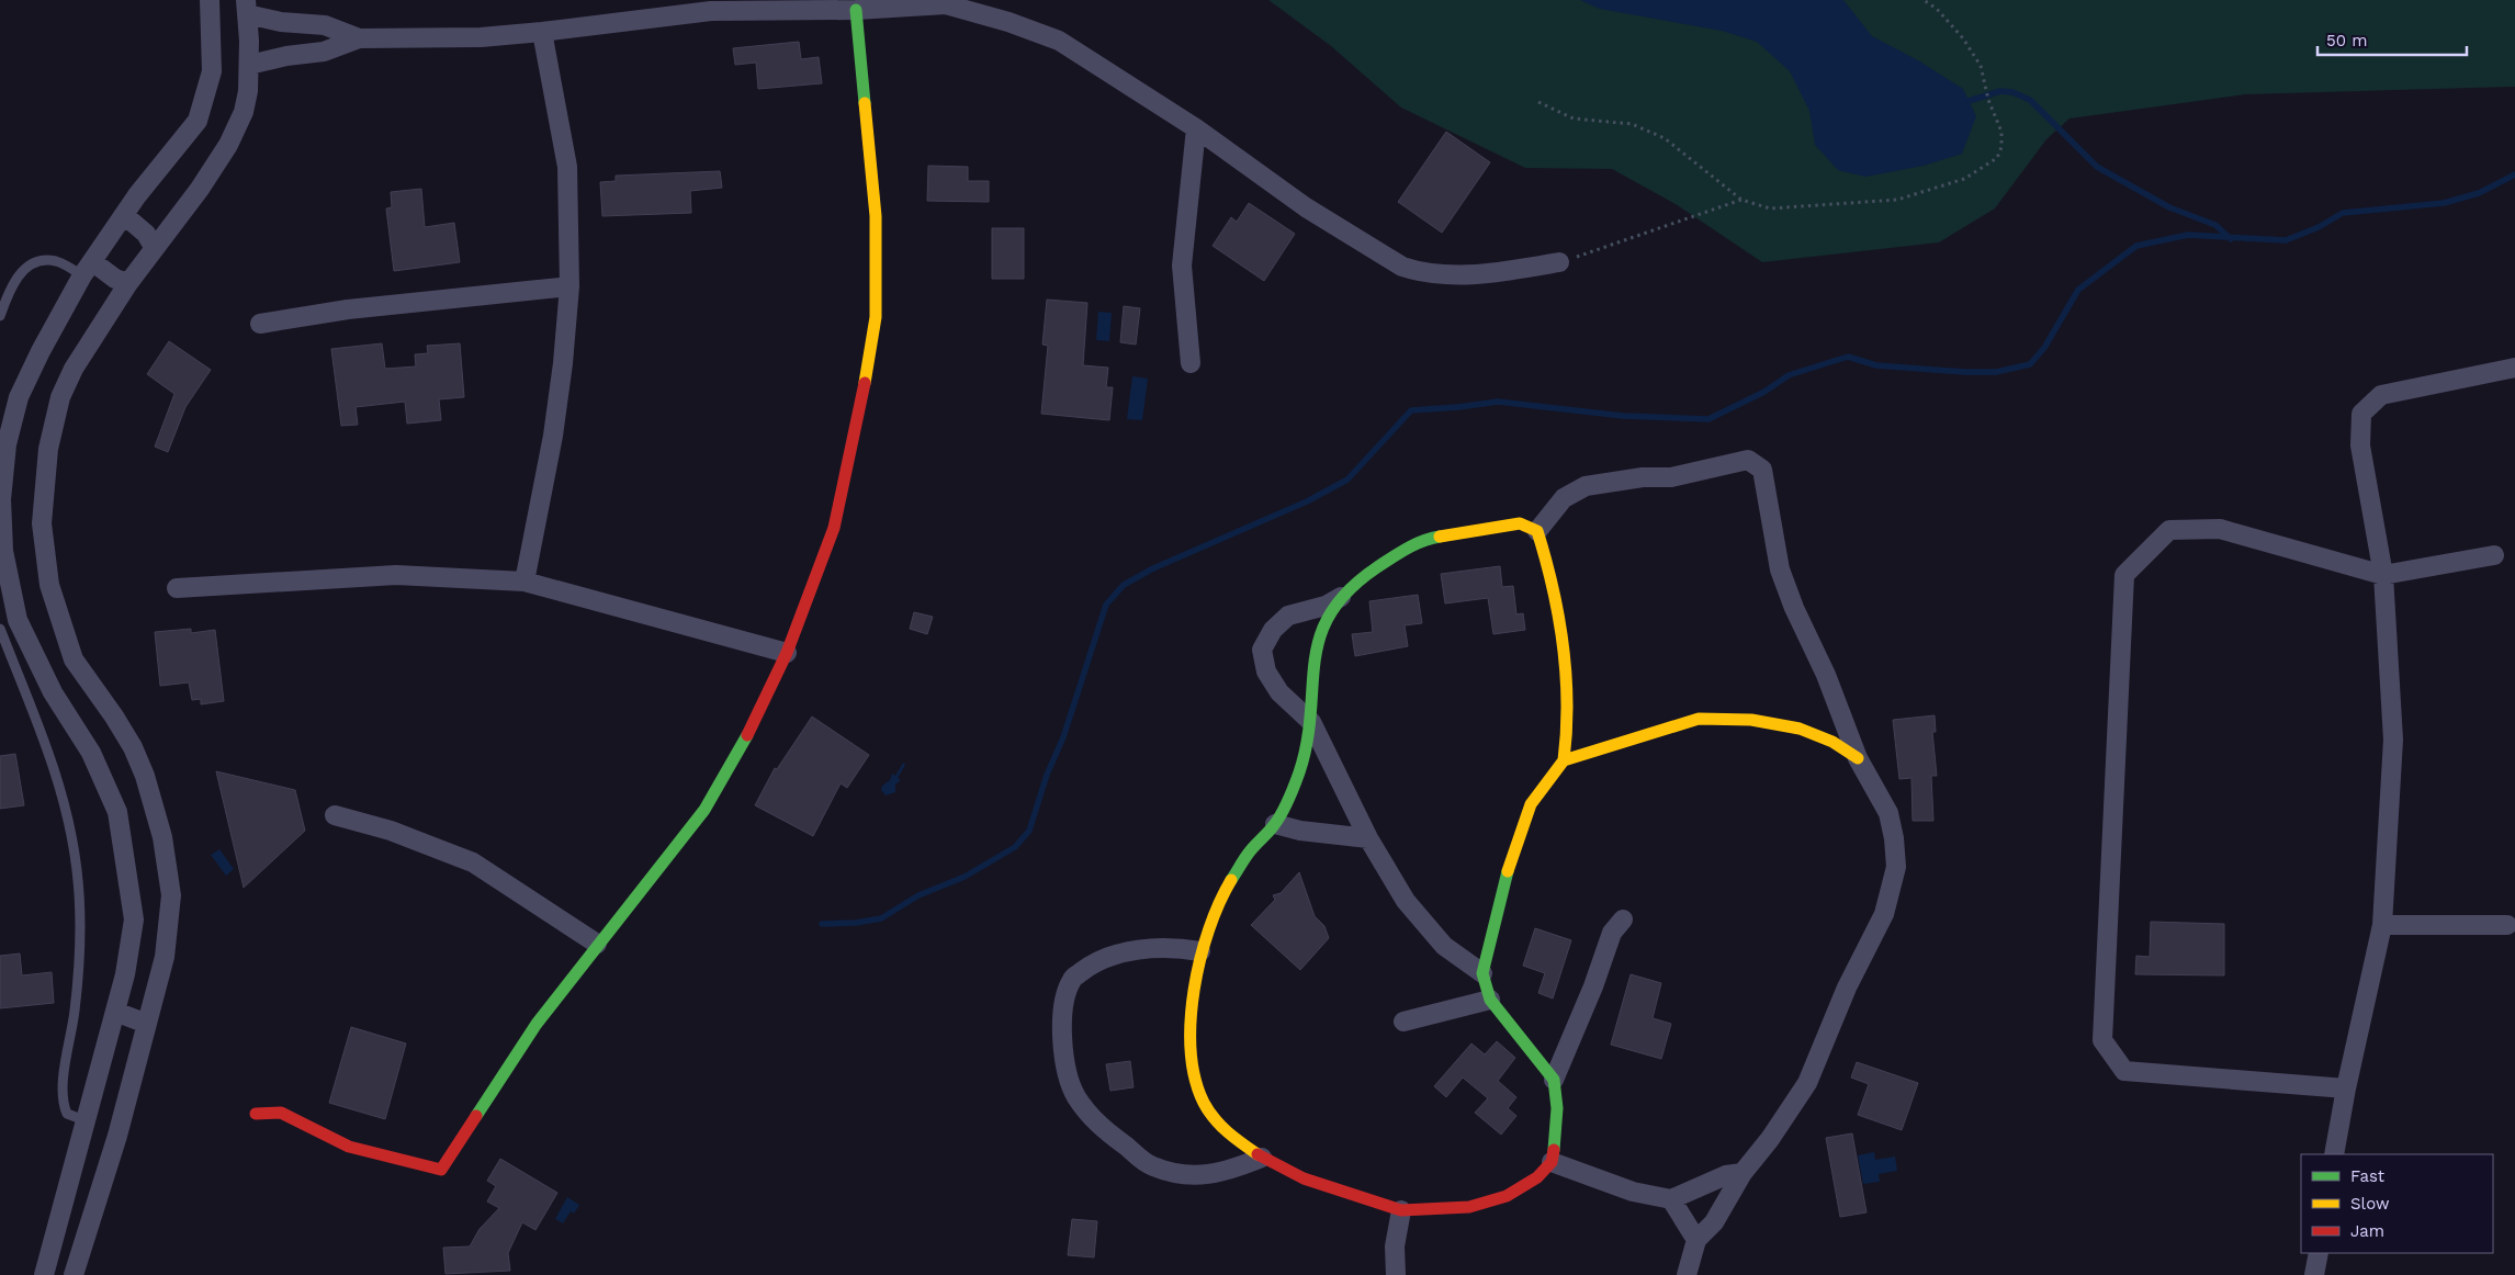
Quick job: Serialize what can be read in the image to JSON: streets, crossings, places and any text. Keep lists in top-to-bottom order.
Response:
{
  "legend": ["Fast", "Slow", "Jam"],
  "scale_bar": "50 m"
}
